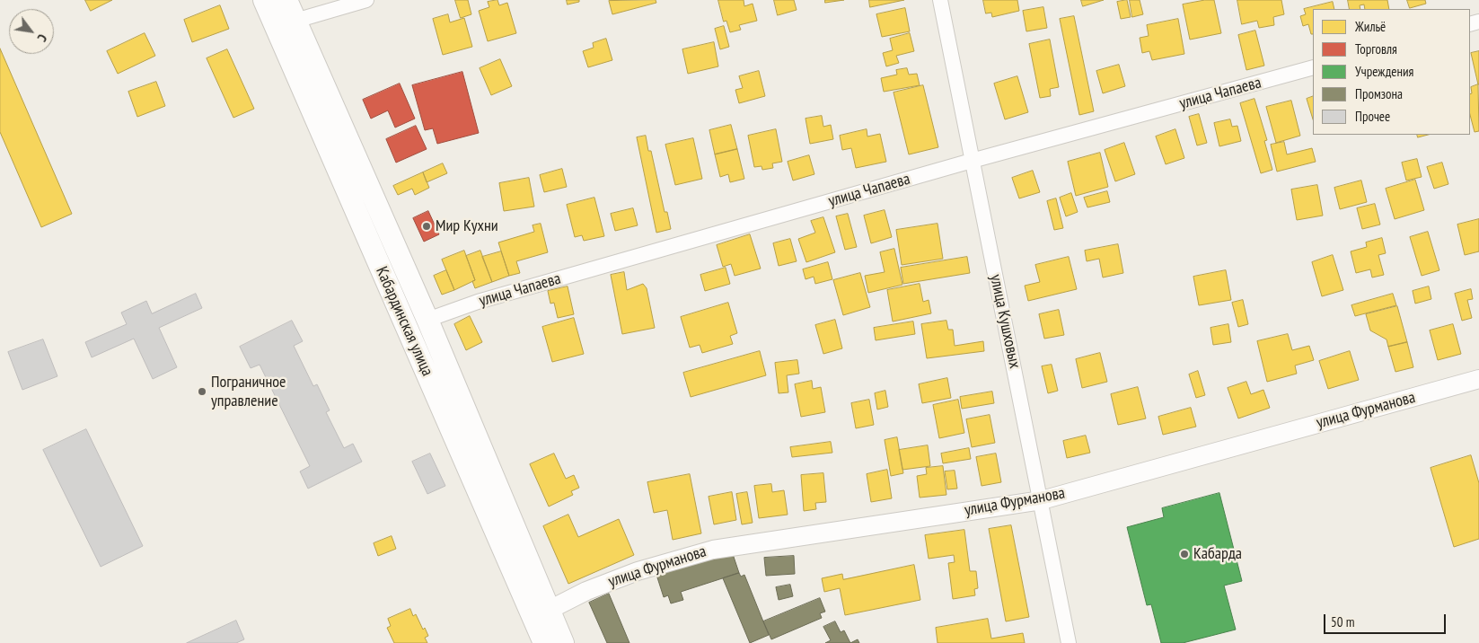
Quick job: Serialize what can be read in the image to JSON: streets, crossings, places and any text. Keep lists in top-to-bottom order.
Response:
{
  "streets": {
    "main road": ["Кабардинская улица"],
    "street": ["улица Чапаева", "улица Кушховых", "улица Фурманова"]
  },
  "crossings": [
    ["улица Чапаева", "Кабардинская улица"],
    ["улица Чапаева", "улица Кушховых"],
    ["Кабардинская улица", "улица Фурманова"],
    ["улица Кушховых", "улица Фурманова"]
  ],
  "places": ["Мир Кухни", "Пограничное управление", "Кабарда"],
  "legend": [
    "Жильё",
    "Торговля",
    "Учреждения",
    "Промзона",
    "Прочее"
  ],
  "scale_bar": "50 m",
  "north": "bottom right"
}
